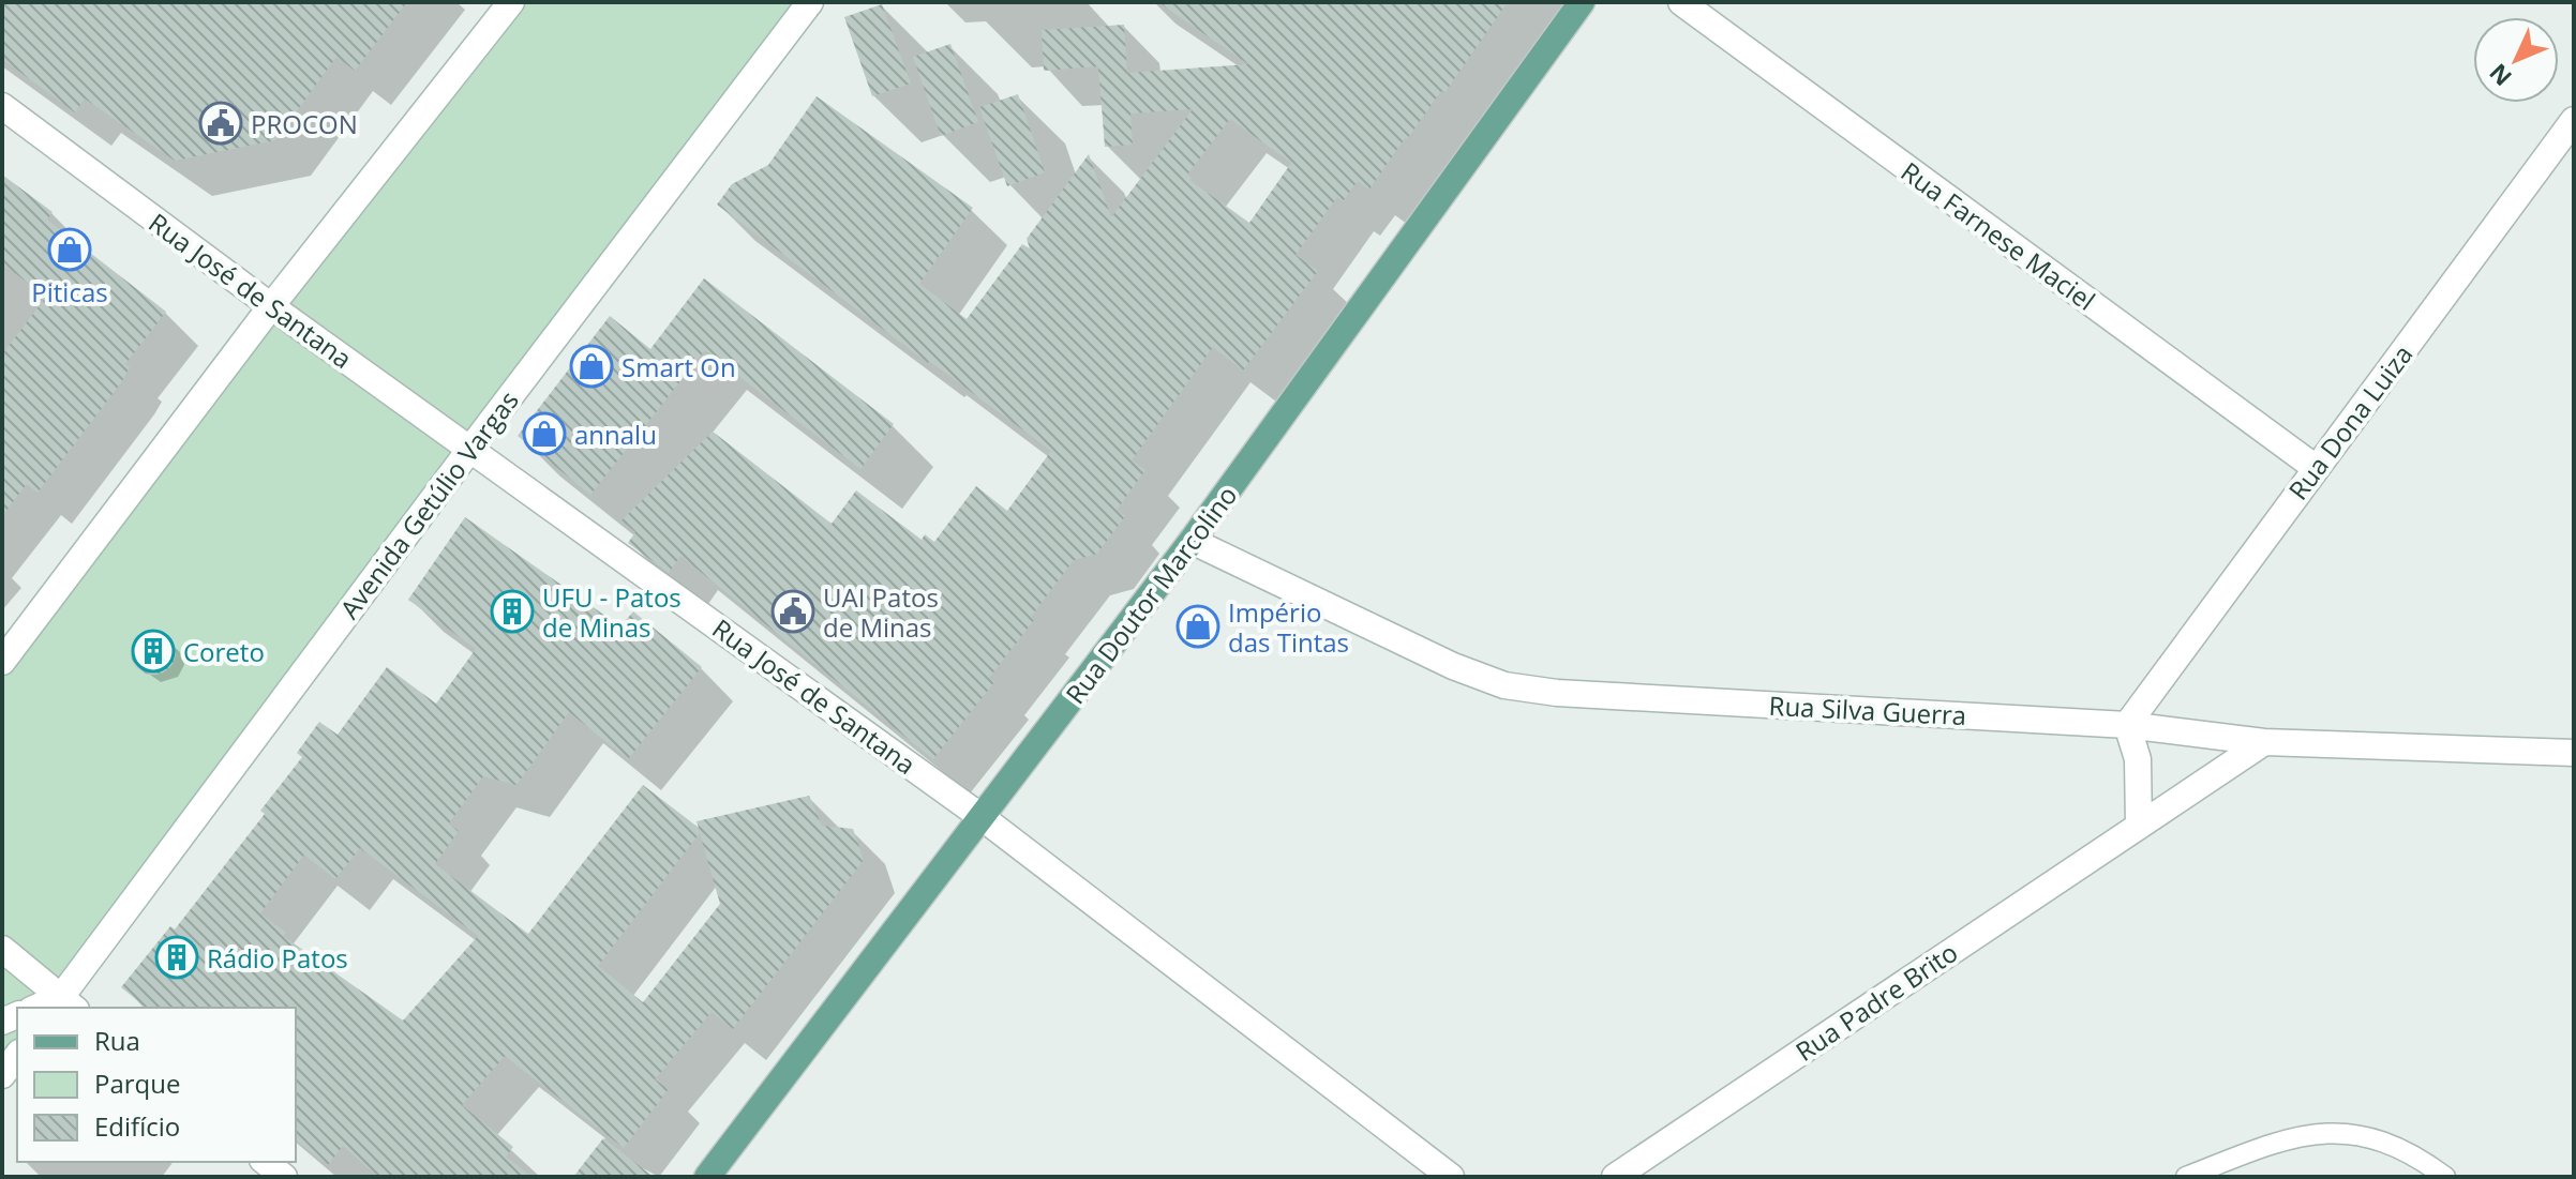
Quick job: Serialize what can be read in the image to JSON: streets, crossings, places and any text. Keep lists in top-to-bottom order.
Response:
{
  "streets": {
    "main road": ["Rua Doutor Marcolino"],
    "street": [
      "Rua Farnese Maciel",
      "Rua José de Santana",
      "Rua Dona Luiza",
      "Avenida Getúlio Vargas",
      "Rua Silva Guerra",
      "Rua Padre Brito"
    ]
  },
  "crossings": [
    ["Rua Farnese Maciel", "Rua Dona Luiza"],
    ["Rua José de Santana", "Avenida Getúlio Vargas"],
    ["Rua José de Santana", "Rua Doutor Marcolino"],
    ["Rua Dona Luiza", "Rua Silva Guerra"],
    ["Rua Doutor Marcolino", "Rua Silva Guerra"],
    ["Rua Silva Guerra", "Rua Padre Brito"]
  ],
  "places": {
    "public building": ["PROCON", "UAI Patos de Minas"],
    "shop": [
      "Piticas",
      "Smart On",
      "annalu",
      "Império das Tintas"
    ],
    "building": ["UFU - Patos de Minas", "Coreto", "Rádio Patos"]
  },
  "legend": ["Rua", "Parque", "Edifício"],
  "north": "bottom left"
}
